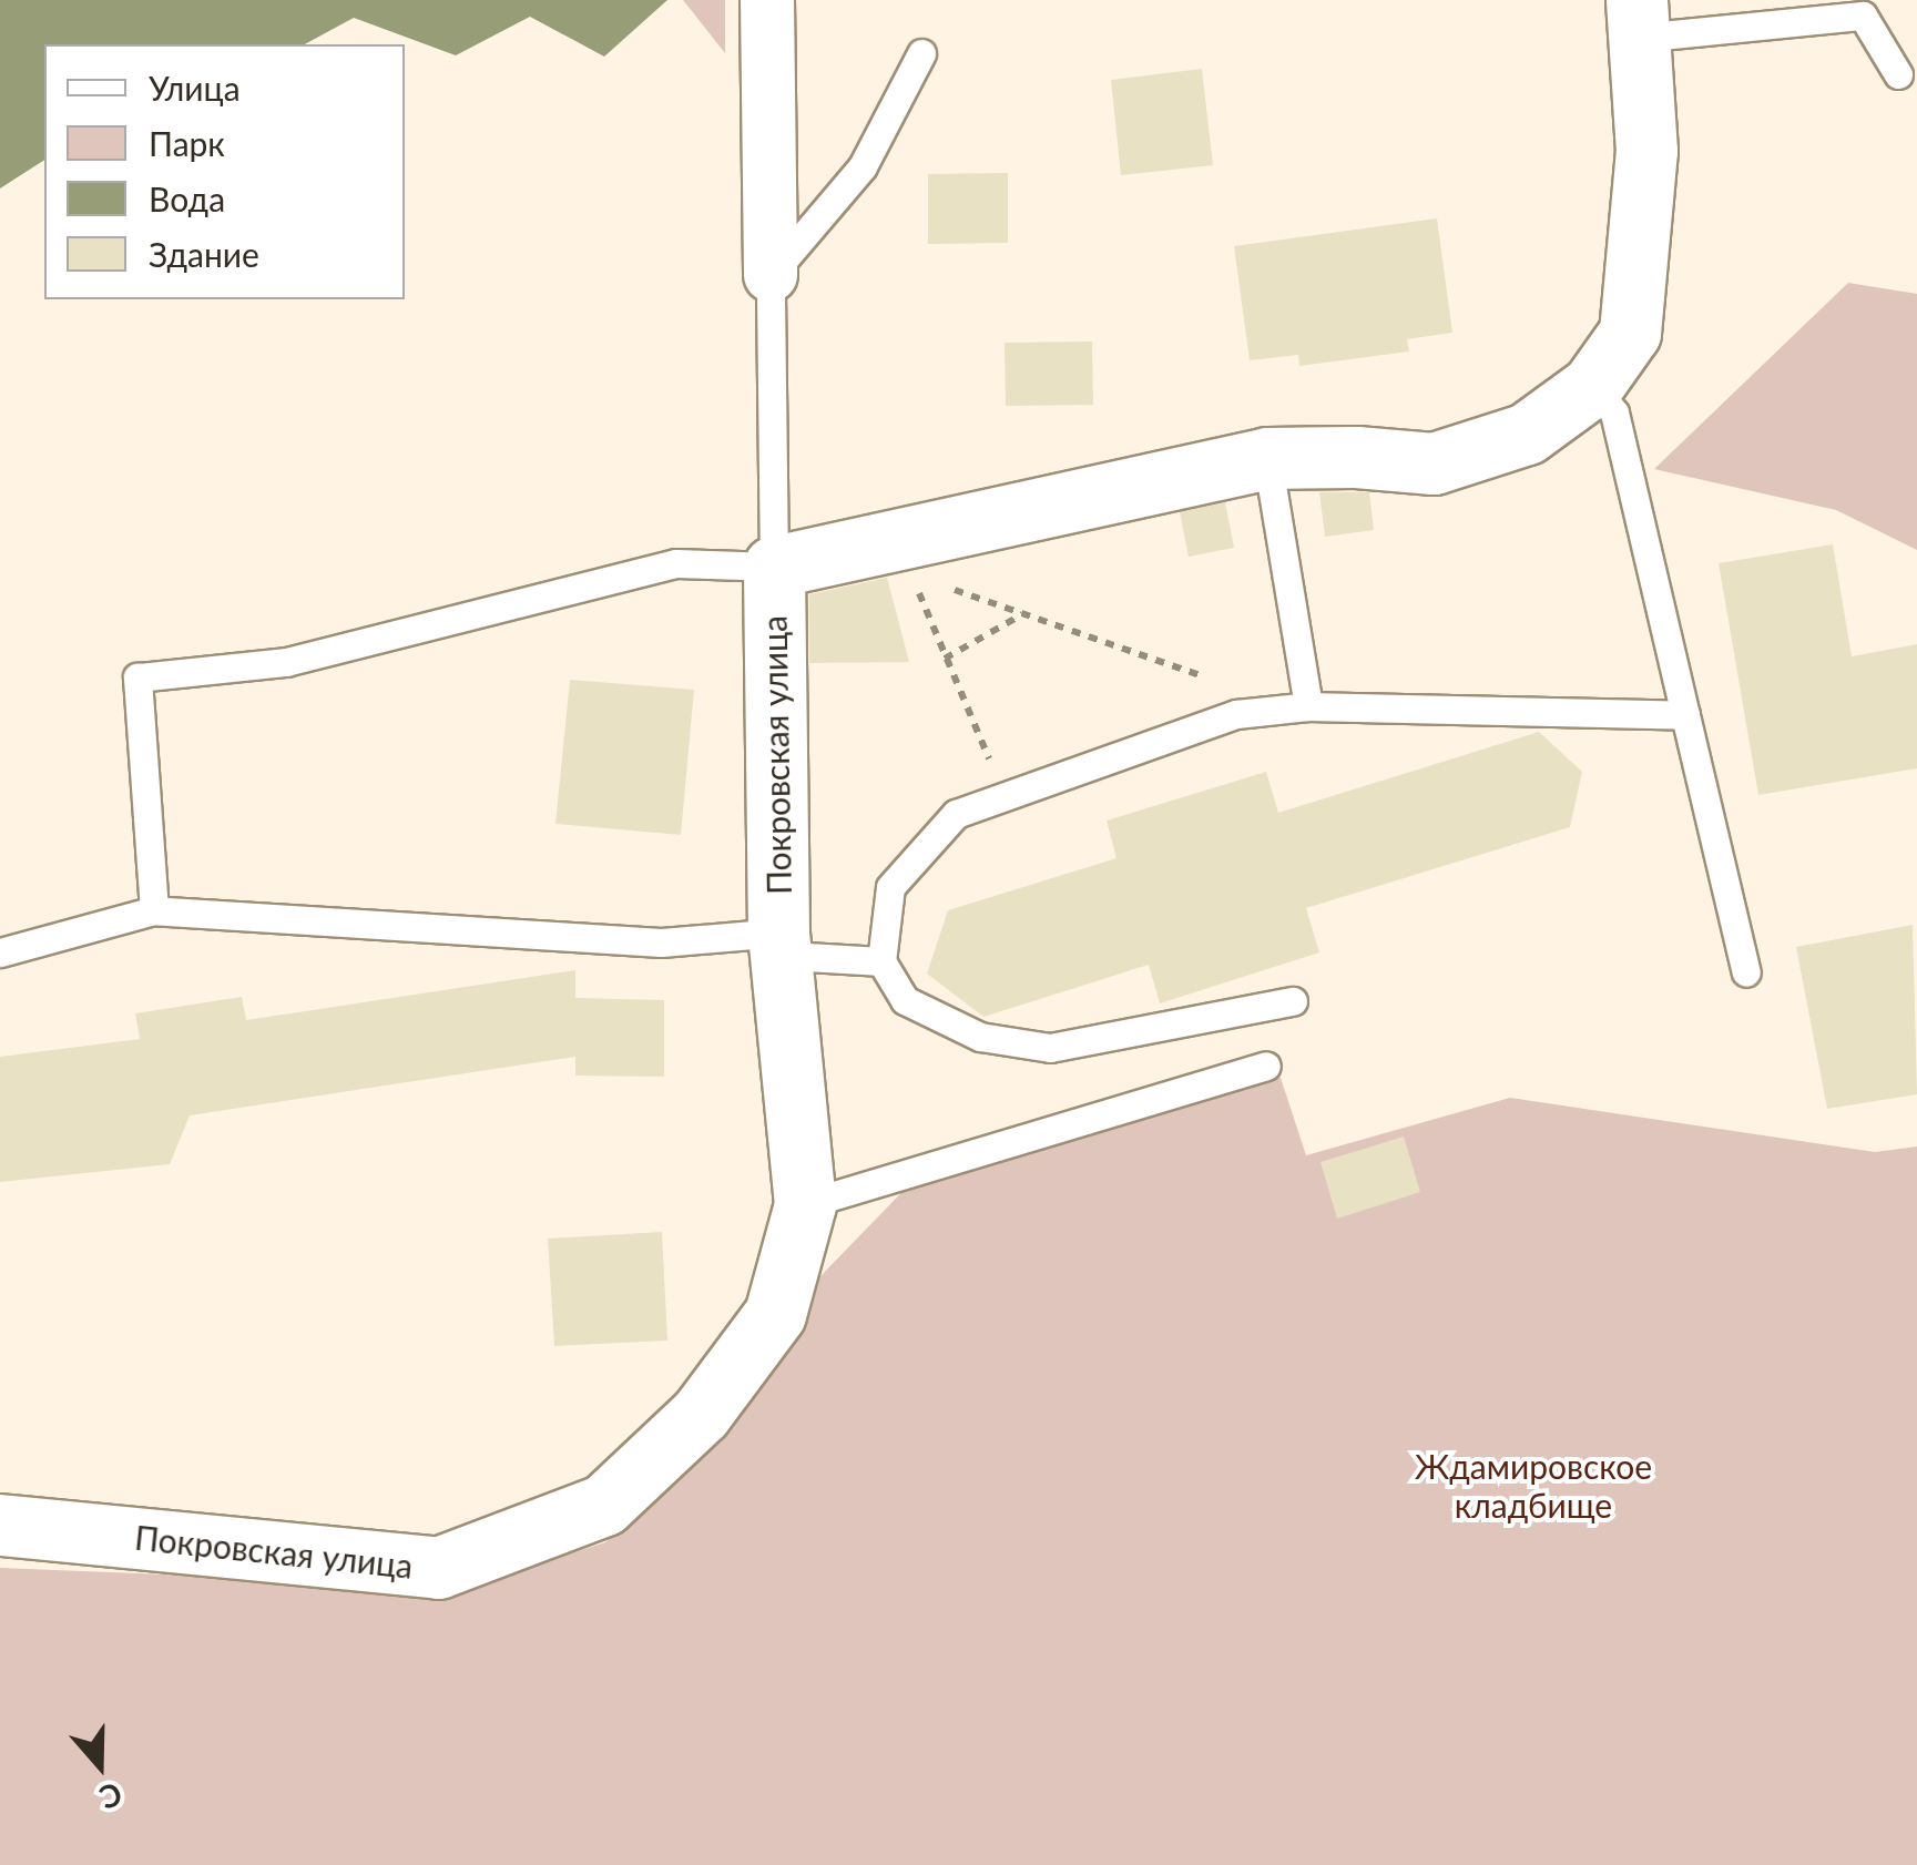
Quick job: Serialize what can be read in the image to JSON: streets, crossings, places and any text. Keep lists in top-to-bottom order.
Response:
{
  "streets": {
    "street": ["Покровская улица"]
  },
  "parks": ["Ждамировское кладбище"],
  "legend": [
    "Улица",
    "Парк",
    "Вода",
    "Здание"
  ],
  "north": "bottom"
}
